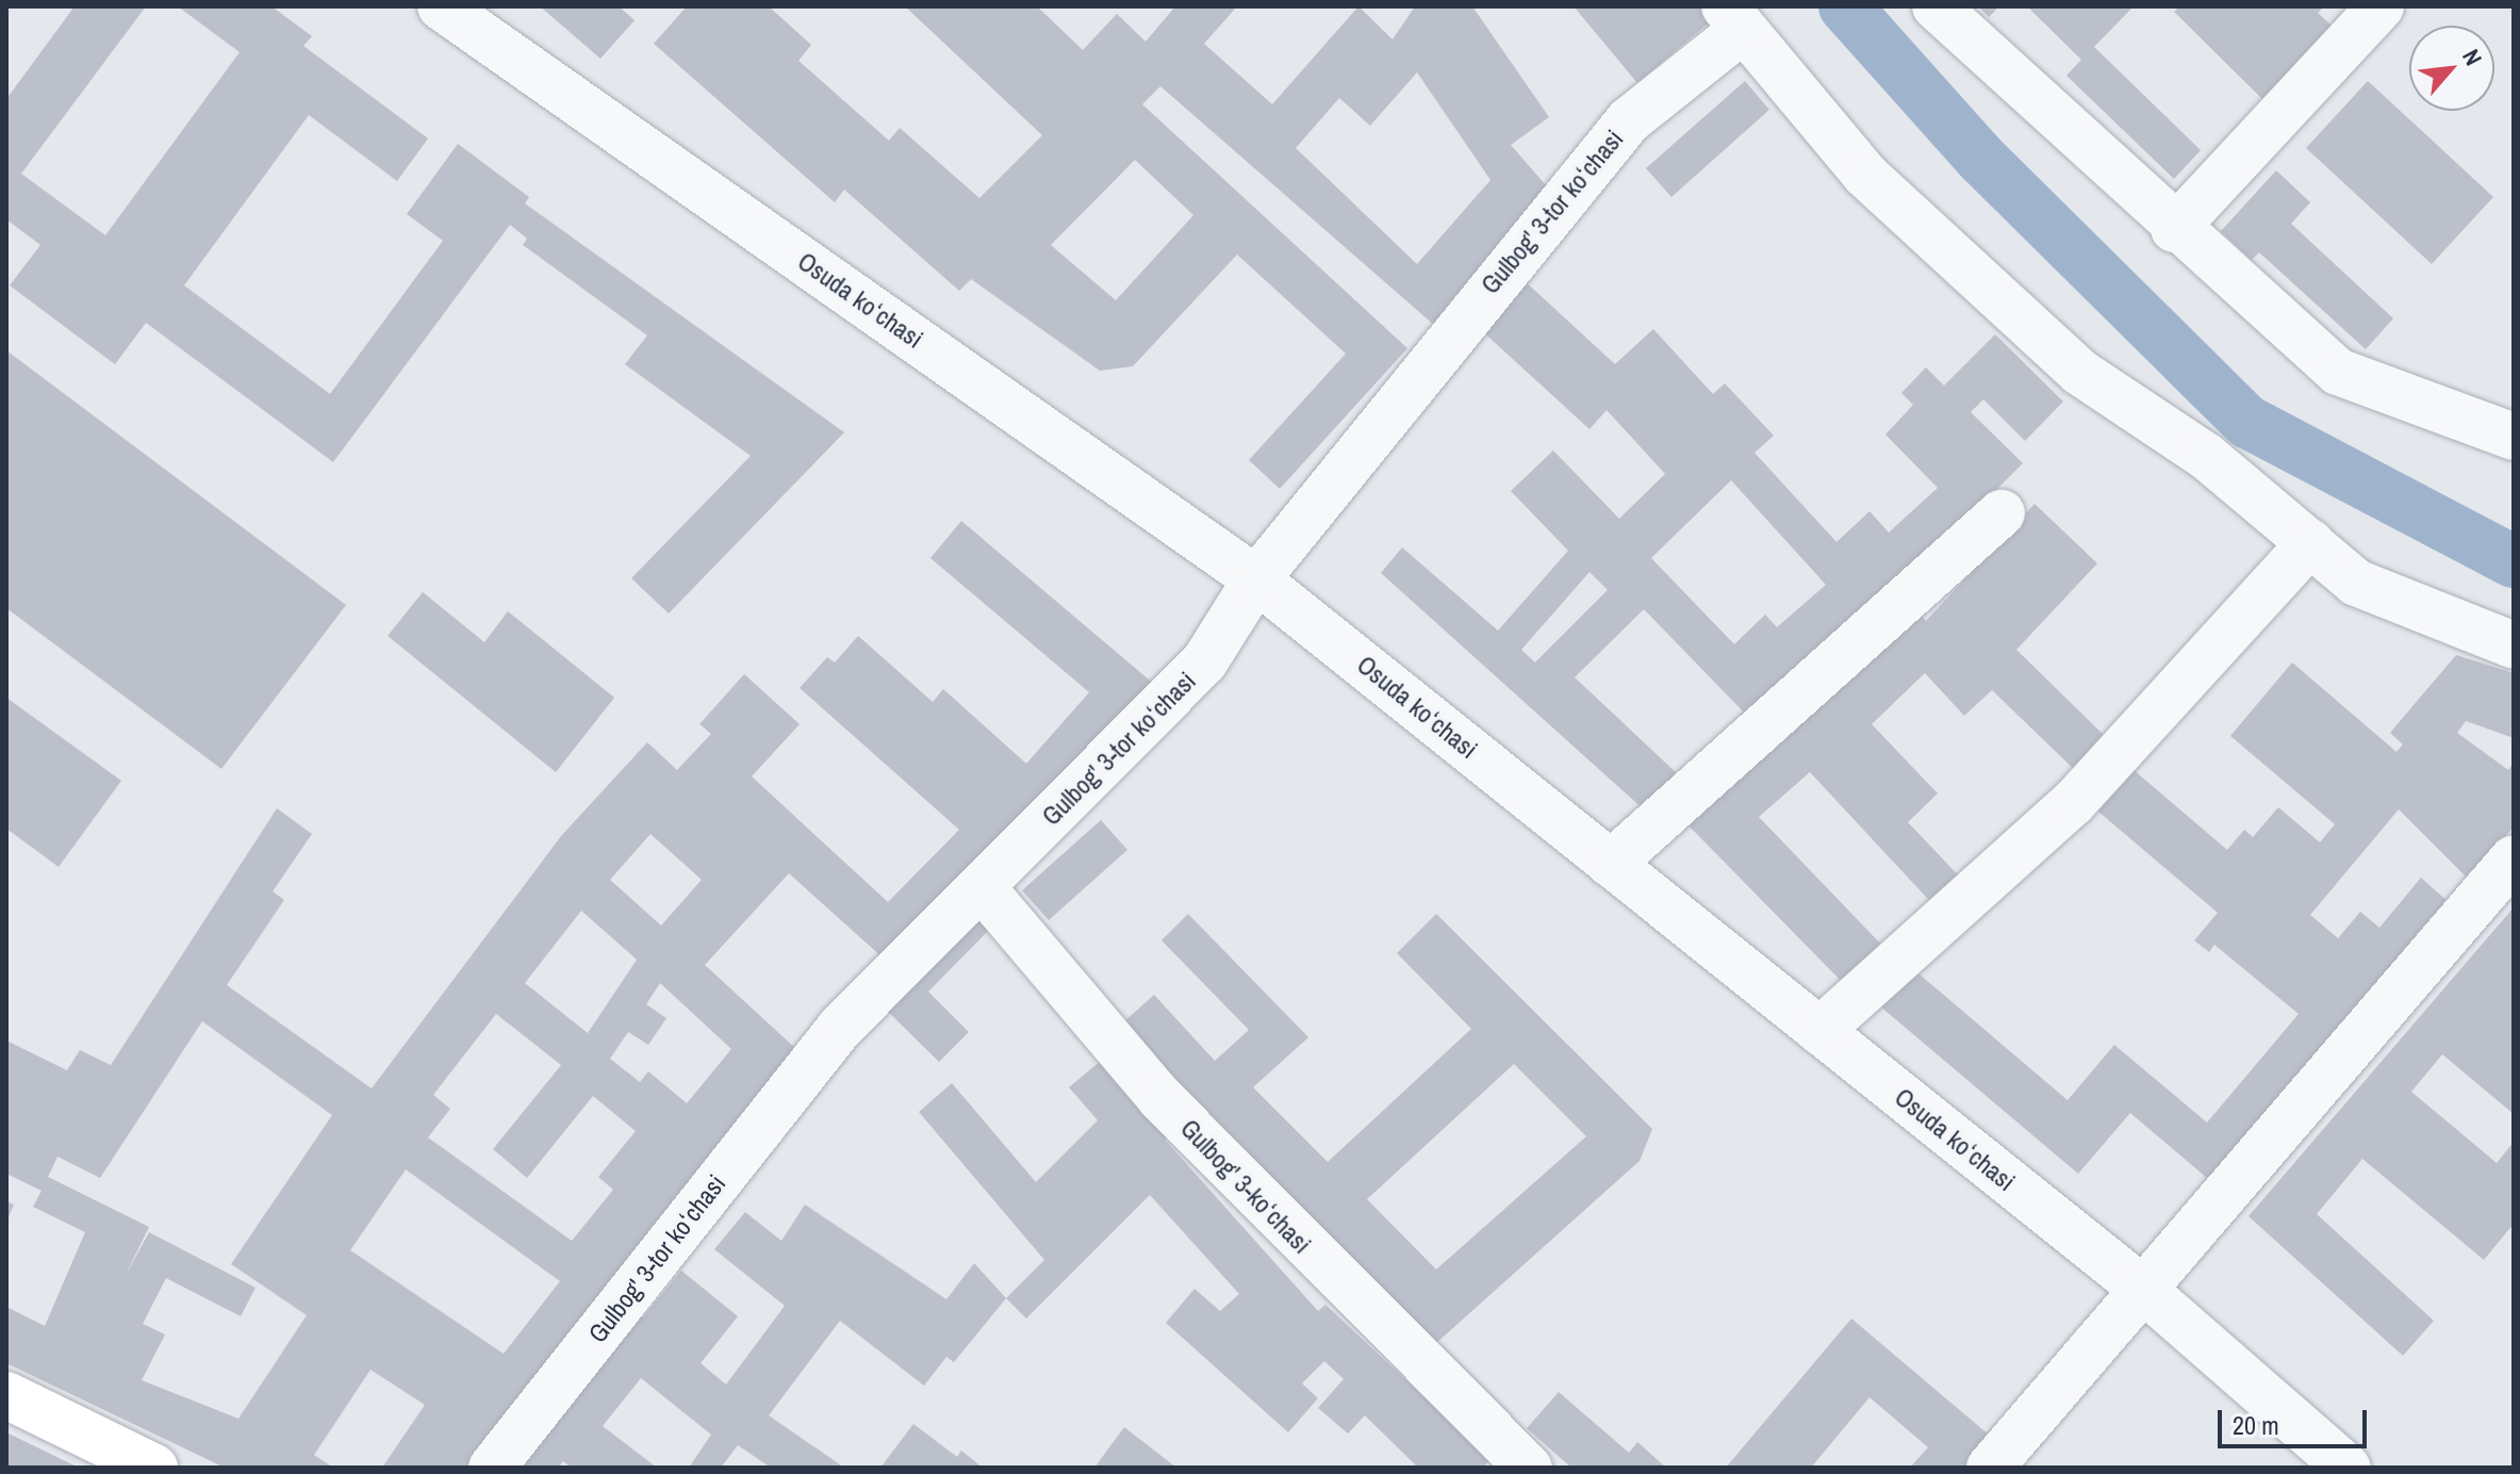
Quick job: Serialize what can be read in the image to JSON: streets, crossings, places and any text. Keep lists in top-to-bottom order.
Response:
{
  "streets": {
    "street": ["Gulbog' 3-tor koʻchasi", "Osuda koʻchasi", "Gulbog' 3-koʻchasi"]
  },
  "crossings": [
    ["Gulbog' 3-tor koʻchasi", "Osuda koʻchasi"],
    ["Gulbog' 3-tor koʻchasi", "Gulbog' 3-koʻchasi"]
  ],
  "scale_bar": "20 m",
  "north": "top right"
}
